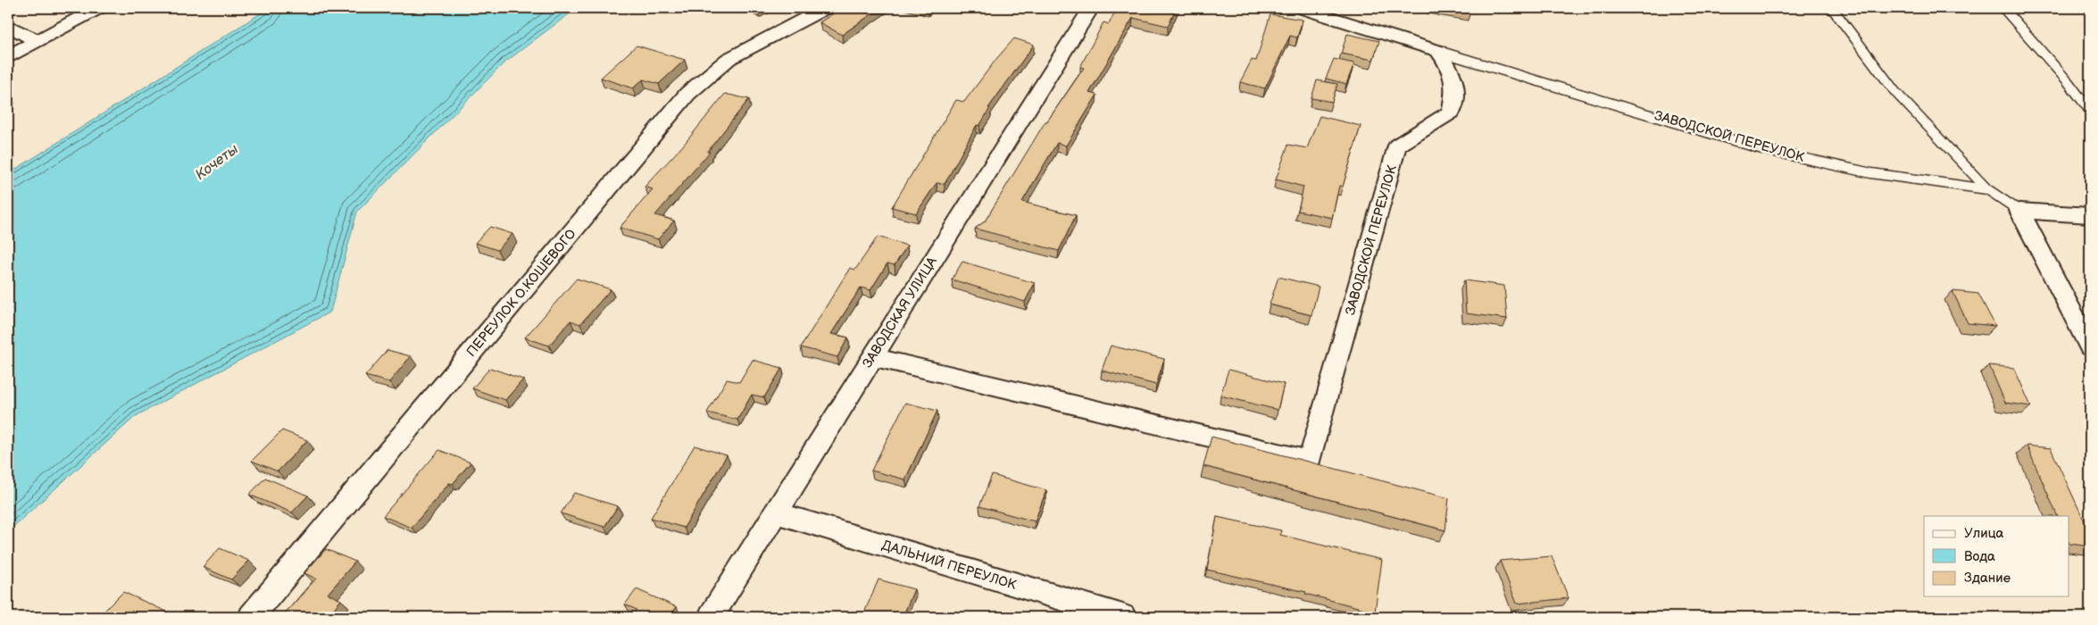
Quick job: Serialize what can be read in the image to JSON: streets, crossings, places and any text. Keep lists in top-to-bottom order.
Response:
{
  "streets": {
    "street": [
      "ЗАВОДСКОЙ ПЕРЕУЛОК",
      "ПЕРЕУЛОК О.КОШЕВОГО",
      "ЗАВОДСКАЯ УЛИЦА",
      "ДАЛЬНИЙ ПЕРЕУЛОК"
    ]
  },
  "crossings": [
    ["ЗАВОДСКОЙ ПЕРЕУЛОК", "ЗАВОДСКАЯ УЛИЦА"],
    ["ЗАВОДСКАЯ УЛИЦА", "ДАЛЬНИЙ ПЕРЕУЛОК"]
  ],
  "water": ["Кочеты"],
  "legend": ["Улица", "Вода", "Здание"]
}
